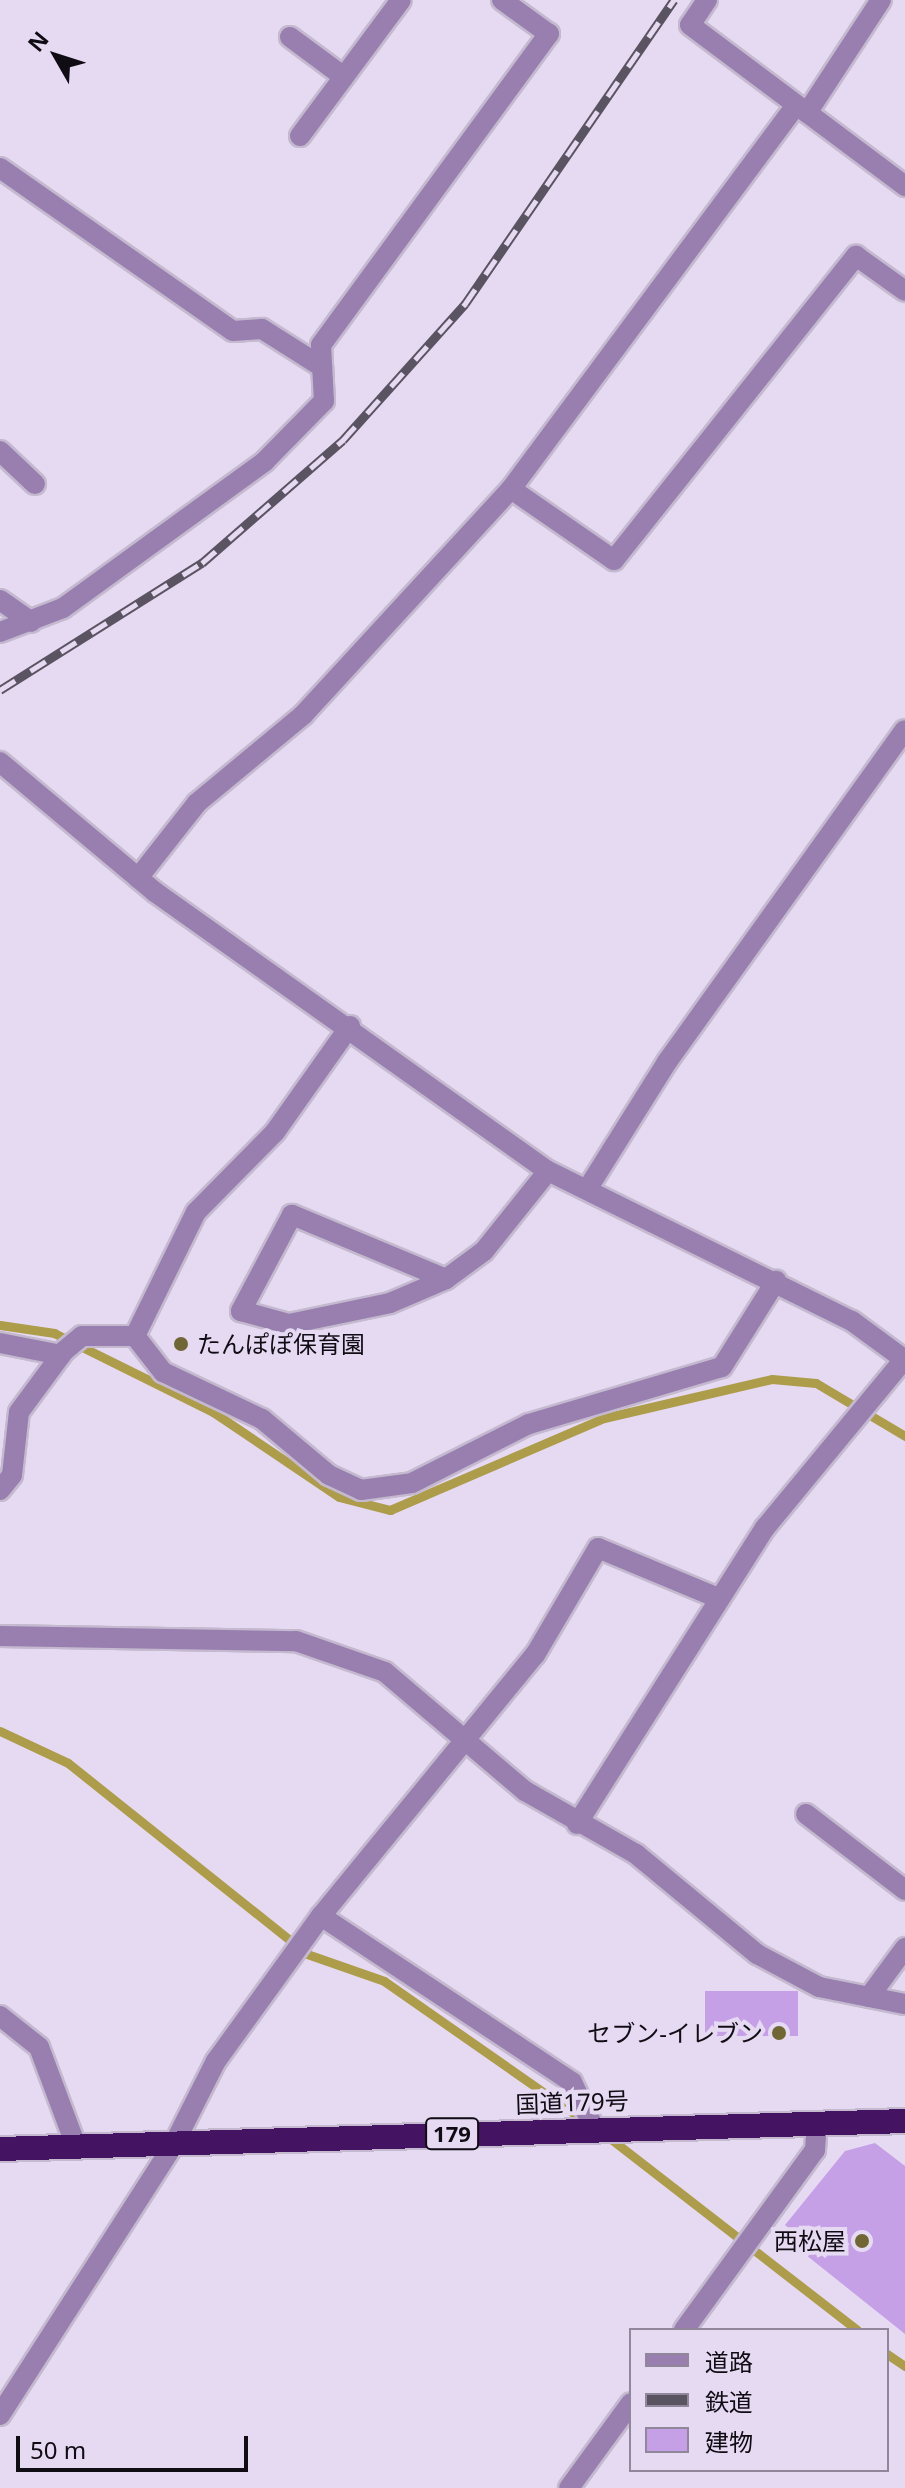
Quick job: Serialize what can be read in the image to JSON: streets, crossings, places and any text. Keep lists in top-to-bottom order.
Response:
{
  "streets": {
    "highway": ["国道179号", "179"]
  },
  "places": ["たんぽぽ保育園", "セブン-イレブン", "西松屋"],
  "legend": ["道路", "鉄道", "建物"],
  "scale_bar": "50 m",
  "north": "top left"
}
